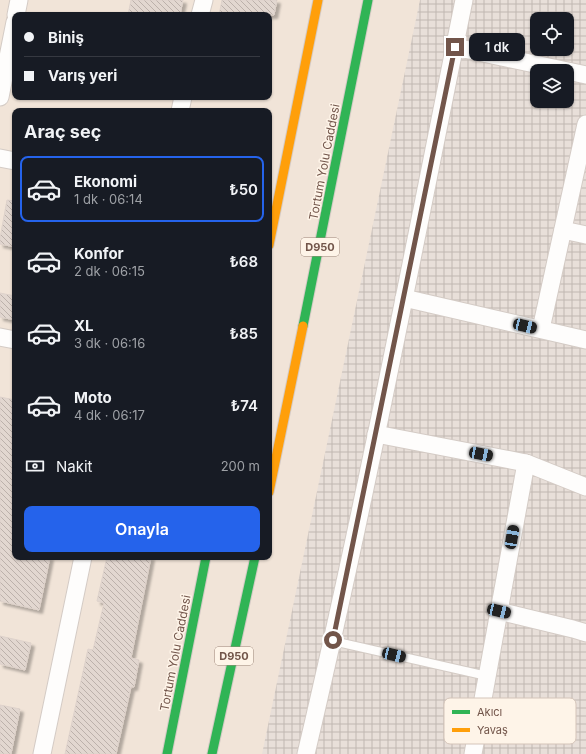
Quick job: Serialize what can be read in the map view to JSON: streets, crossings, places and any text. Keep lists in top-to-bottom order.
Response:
{
  "streets": {
    "highway": ["Tortum Yolu Caddesi", "D950"]
  },
  "legend": ["Akıcı", "Yavaş"],
  "page": {
    "banner": ["Biniş", "Varış yeri"],
    "bubble": "1 dk",
    "heading": "Araç seç",
    "list": [
      {
        "name": "Ekonomi",
        "note": "1 dk · 06:14",
        "value": "₺50"
      },
      {
        "name": "Konfor",
        "note": "2 dk · 06:15",
        "value": "₺68"
      },
      {
        "name": "XL",
        "note": "3 dk · 06:16",
        "value": "₺85"
      },
      {
        "name": "Moto",
        "note": "4 dk · 06:17",
        "value": "₺74"
      }
    ],
    "pay": ["Nakit", "200 m"],
    "buttons": "Onayla"
  }
}
